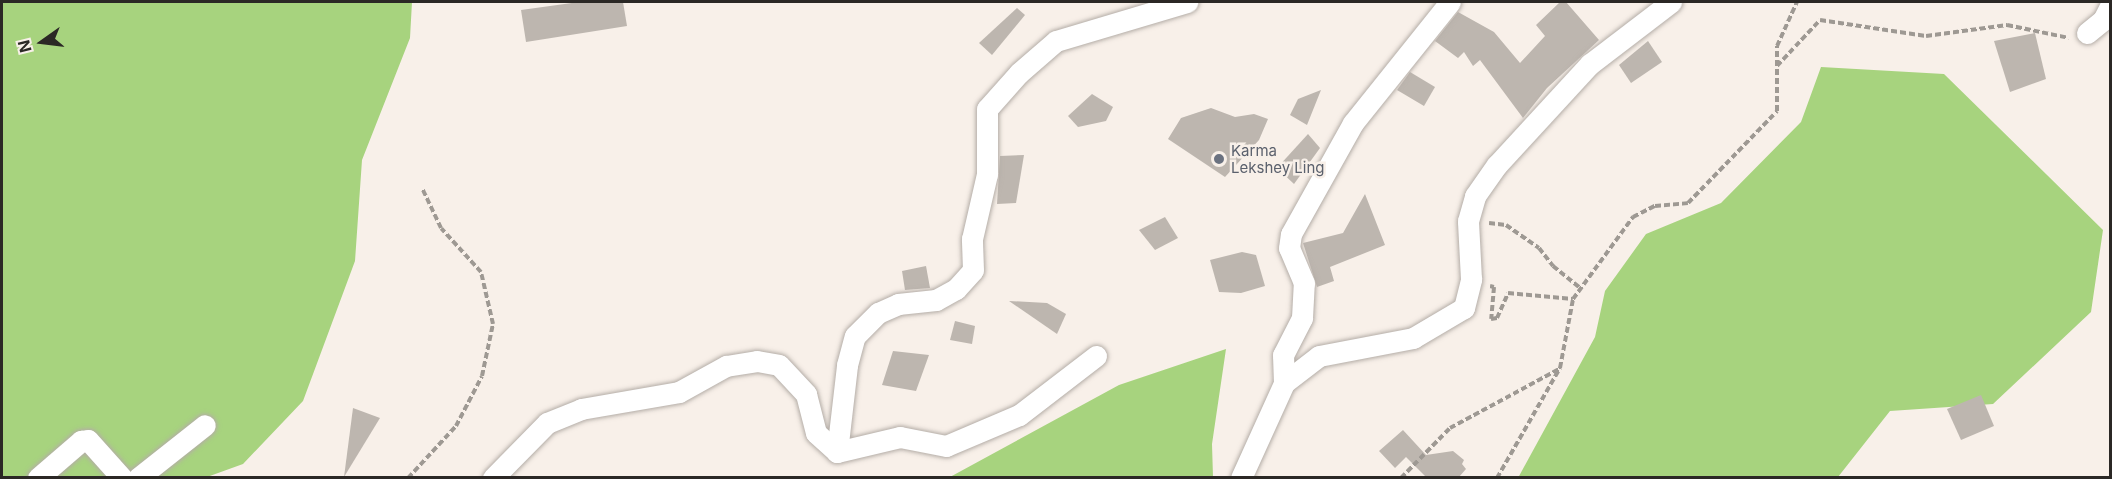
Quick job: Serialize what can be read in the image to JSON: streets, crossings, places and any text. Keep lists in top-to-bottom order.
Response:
{
  "places": ["Karma Lekshey Ling"],
  "north": "left"
}
